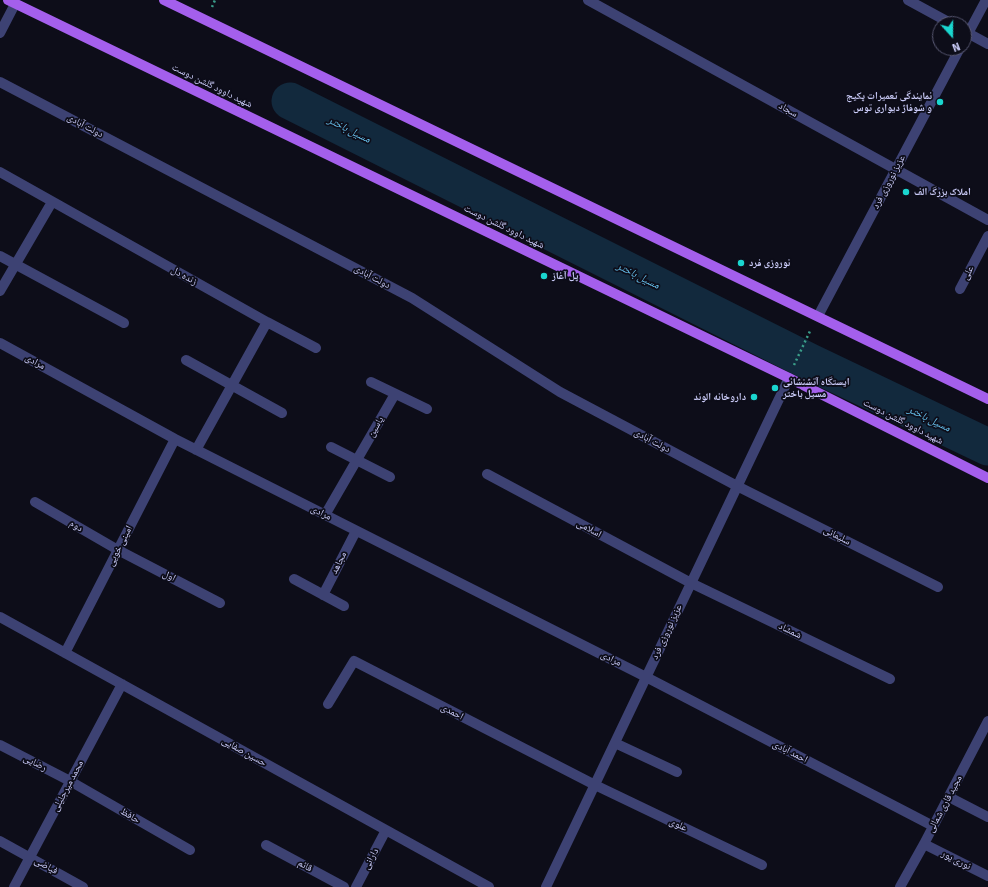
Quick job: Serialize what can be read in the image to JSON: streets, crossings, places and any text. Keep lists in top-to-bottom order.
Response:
{
  "streets": {
    "main road": ["شهید داوود گلشن دوست"],
    "street": [
      "سجاد",
      "دولت آبادی",
      "عزیز نوروزی فرد",
      "علی",
      "زنده دل",
      "مرادی",
      "یاسین",
      "دوم",
      "اسلامی",
      "سلیمانی",
      "امینی خویی",
      "مجاهد",
      "اول",
      "شمشاد",
      "احمدی",
      "حسین صفایی",
      "احمد آبادی",
      "رضایی",
      "محمد میرجلیلی",
      "مجید قاری شمالی",
      "حافظ",
      "علوی",
      "دارانی",
      "نوری پور",
      "فیاضی",
      "قائم"
    ]
  },
  "crossings": [
    ["شهید داوود گلشن دوست", "عزیز نوروزی فرد"],
    ["سجاد", "عزیز نوروزی فرد"],
    ["دولت آبادی", "عزیز نوروزی فرد"],
    ["دولت آبادی", "سلیمانی"],
    ["عزیز نوروزی فرد", "مرادی"],
    ["عزیز نوروزی فرد", "اسلامی"],
    ["عزیز نوروزی فرد", "سلیمانی"],
    ["عزیز نوروزی فرد", "شمشاد"],
    ["عزیز نوروزی فرد", "احمدی"],
    ["عزیز نوروزی فرد", "احمد آبادی"],
    ["عزیز نوروزی فرد", "علوی"],
    ["مرادی", "یاسین"],
    ["مرادی", "امینی خویی"],
    ["مرادی", "مجاهد"],
    ["مرادی", "احمد آبادی"],
    ["دوم", "امینی خویی"],
    ["دوم", "اول"],
    ["اسلامی", "شمشاد"],
    ["امینی خویی", "اول"],
    ["امینی خویی", "حسین صفایی"],
    ["احمدی", "علوی"],
    ["حسین صفایی", "محمد میرجلیلی"],
    ["حسین صفایی", "دارانی"],
    ["احمد آبادی", "مجید قاری شمالی"],
    ["رضایی", "محمد میرجلیلی"],
    ["رضایی", "حافظ"],
    ["محمد میرجلیلی", "حافظ"],
    ["محمد میرجلیلی", "فیاضی"],
    ["مجید قاری شمالی", "نوری پور"]
  ],
  "water": ["مسیل باختر"],
  "places": [
    "نمایندگی تعمیرات پکیج و شوفاژ دیواری توس",
    "املاک بزرگ الف",
    "نوروزی فرد",
    "پل آغاز",
    "ایستگاه آتشنشانی مسیل باختر",
    "داروخانه الوند"
  ],
  "north": "bottom"
}
